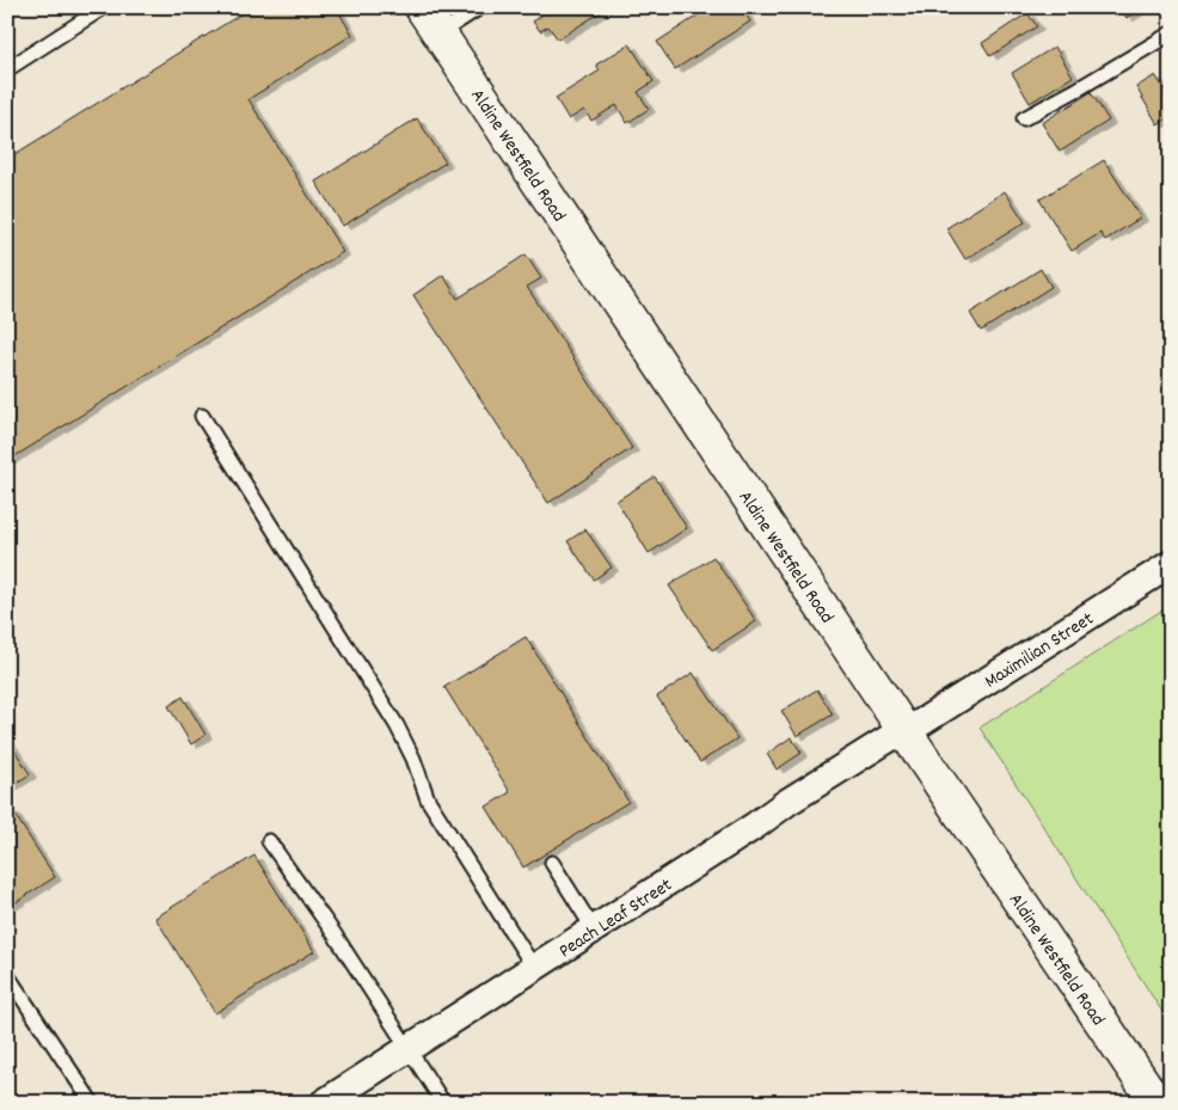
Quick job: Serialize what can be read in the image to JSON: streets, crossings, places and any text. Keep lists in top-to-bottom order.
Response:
{
  "streets": {
    "main road": ["Aldine Westfield Road"],
    "street": ["Maximilian Street", "Peach Leaf Street"]
  },
  "crossings": [
    ["Aldine Westfield Road", "Maximilian Street"],
    ["Aldine Westfield Road", "Peach Leaf Street"],
    ["Maximilian Street", "Peach Leaf Street"]
  ]
}
